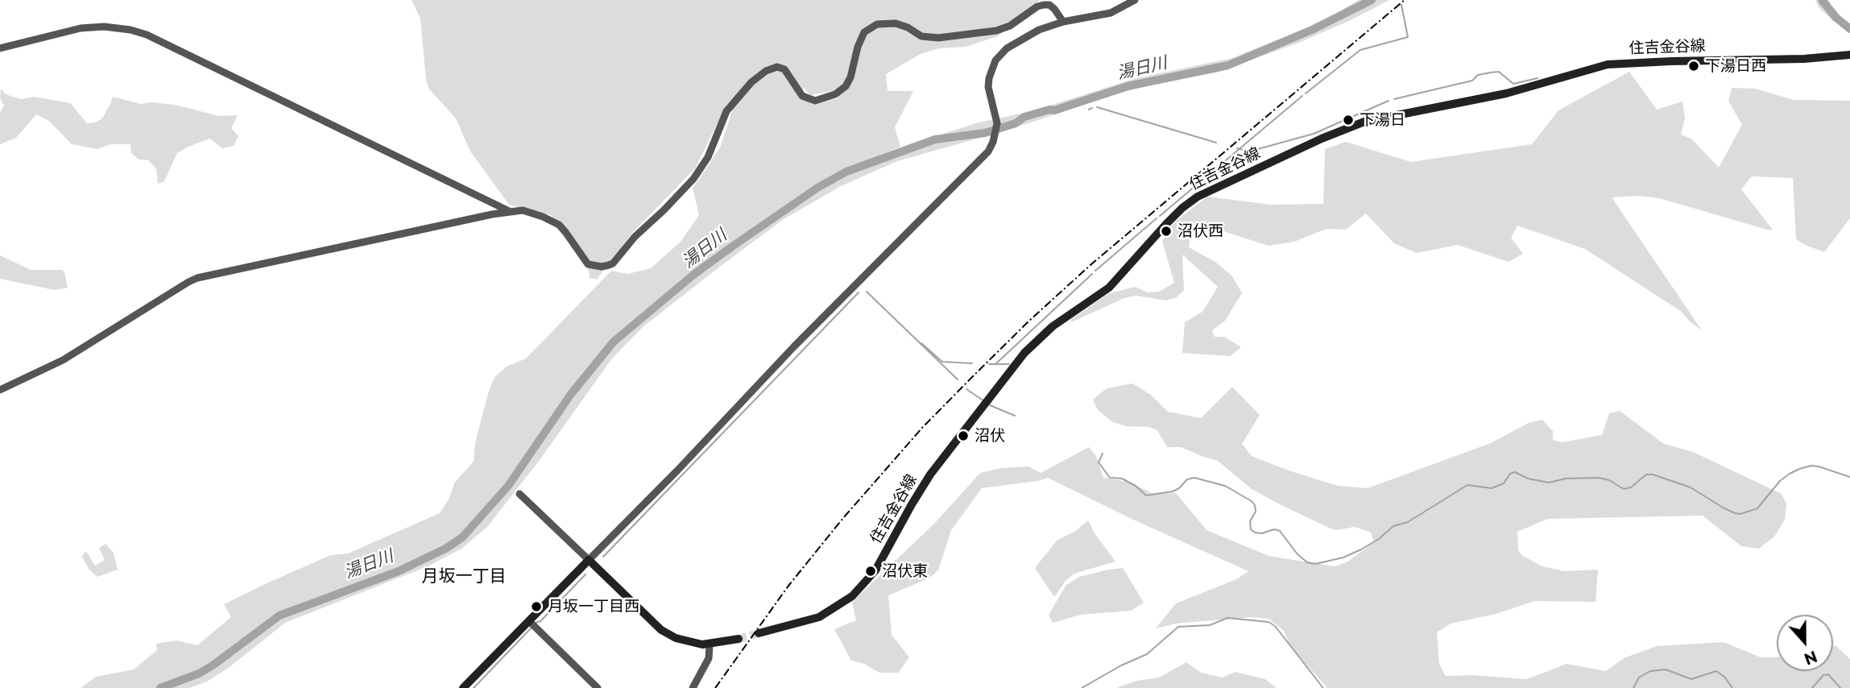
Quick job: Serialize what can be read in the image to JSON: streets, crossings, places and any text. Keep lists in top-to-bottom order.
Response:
{
  "streets": {
    "main road": ["住吉金谷線"]
  },
  "districts": ["月坂一丁目"],
  "water": ["湯日川"],
  "places": [
    "下湯日西",
    "下湯日",
    "沼伏西",
    "沼伏",
    "沼伏東",
    "月坂一丁目西"
  ],
  "north": "bottom"
}
